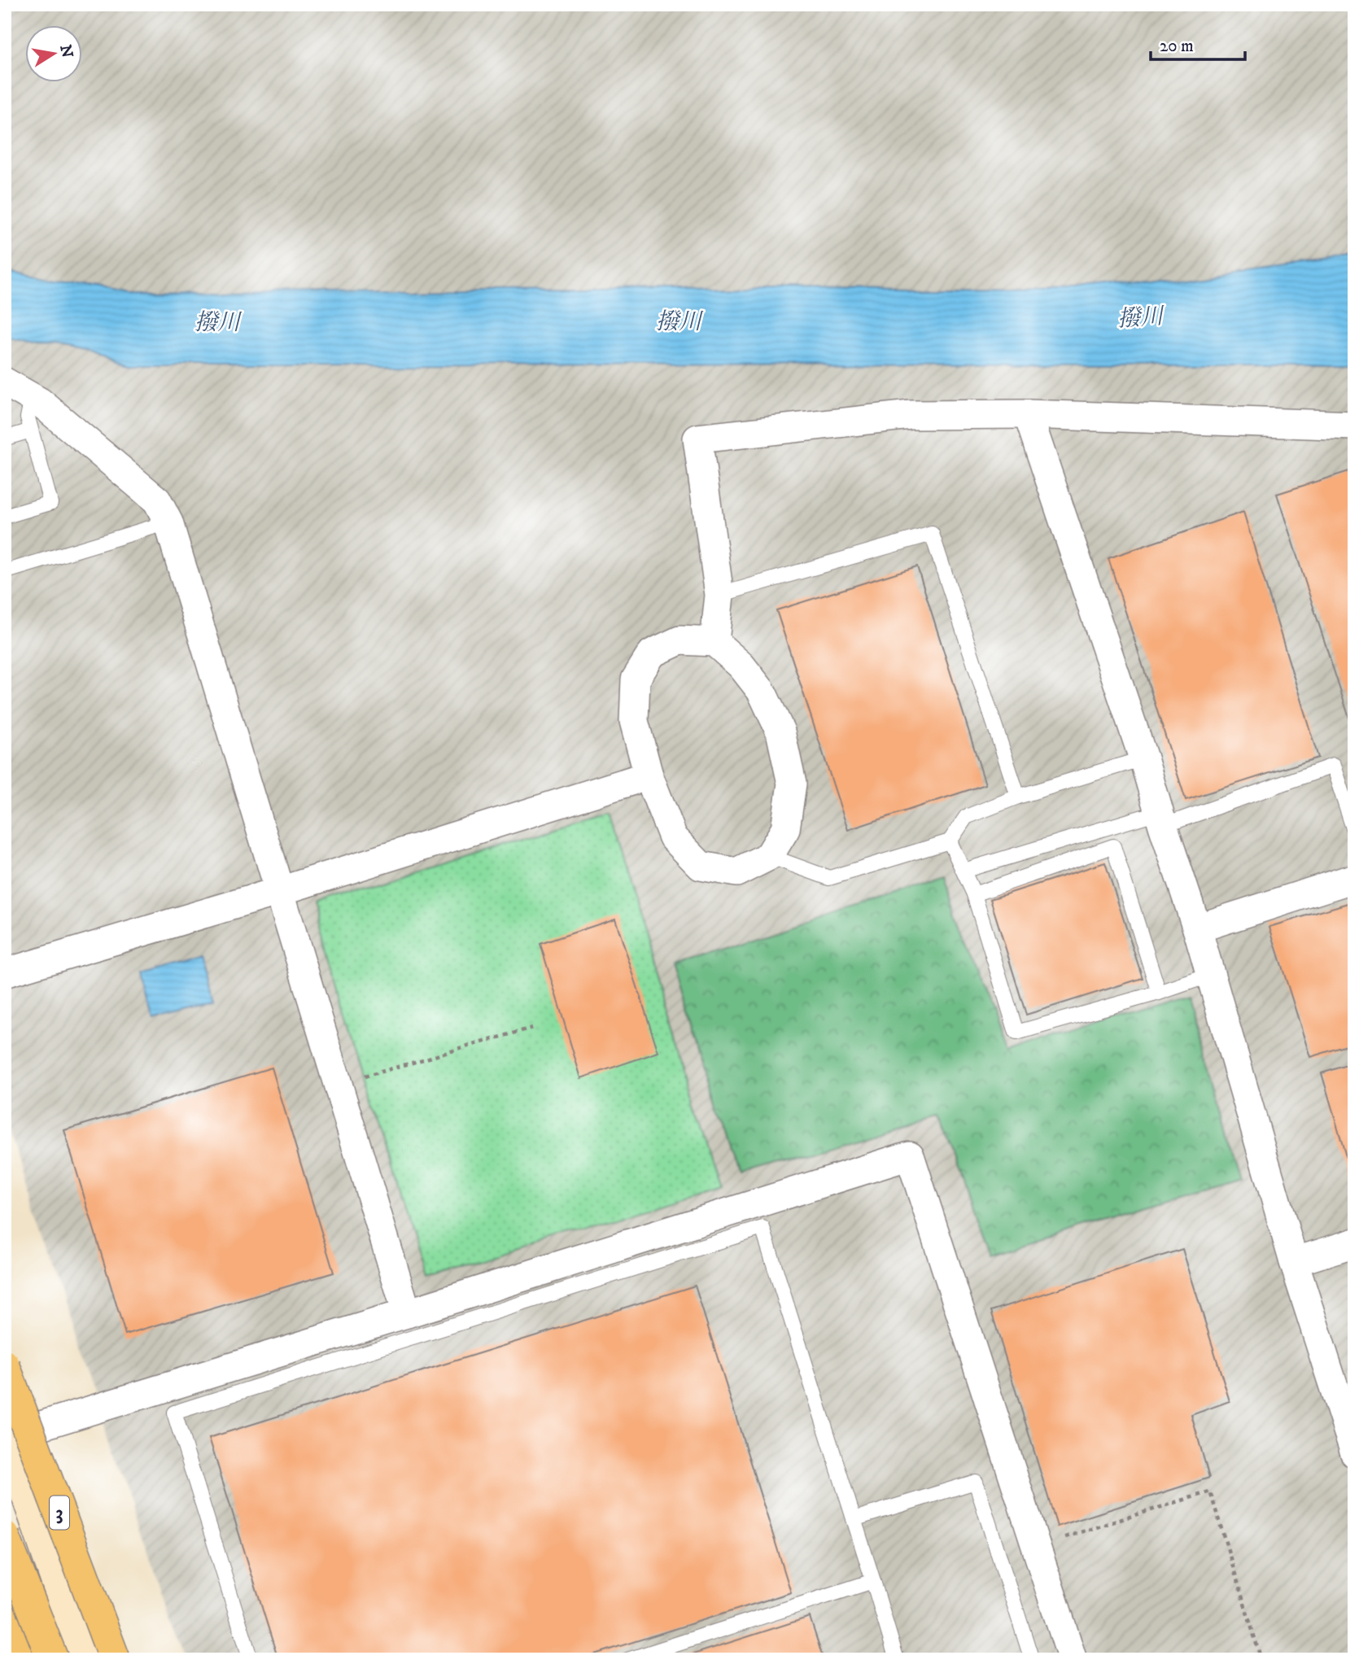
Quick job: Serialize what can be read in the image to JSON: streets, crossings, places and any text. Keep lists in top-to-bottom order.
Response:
{
  "streets": {
    "highway": ["3"]
  },
  "water": ["撥川"],
  "scale_bar": "20 m",
  "north": "right"
}
